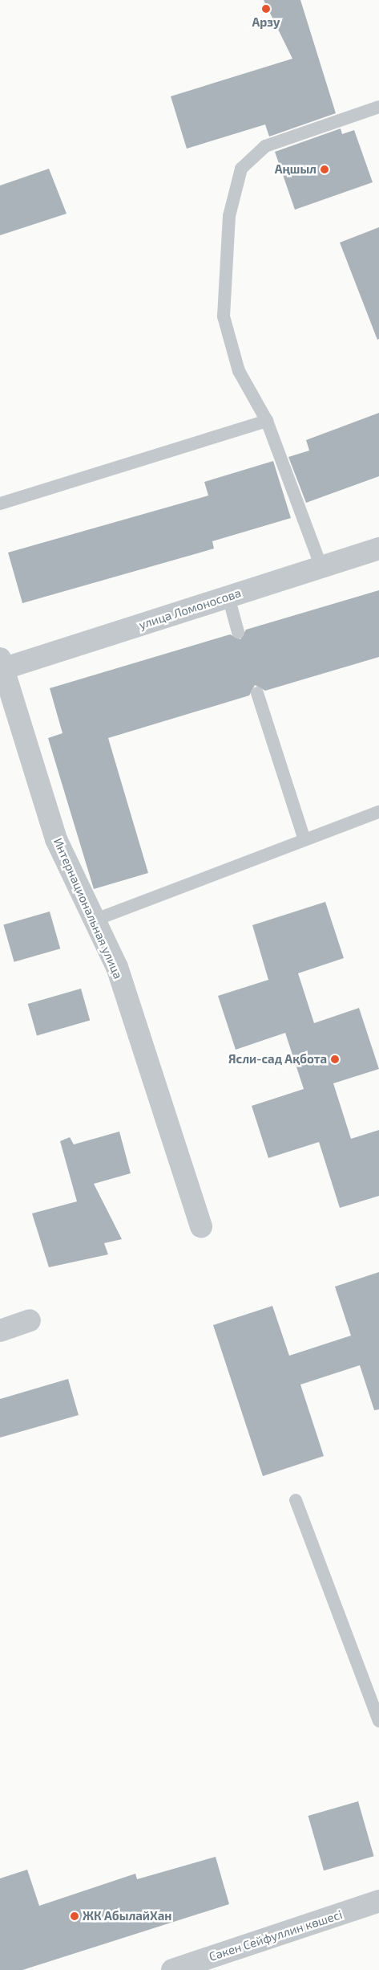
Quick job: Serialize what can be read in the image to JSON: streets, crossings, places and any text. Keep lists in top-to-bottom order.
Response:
{
  "streets": {
    "street": ["улица Ломоносова", "Интернациональная улица", "Сәкен Сейфуллин көшесі"]
  },
  "crossings": [
    ["улица Ломоносова", "Интернациональная улица"]
  ],
  "places": [
    "Арзу",
    "Аңшыл",
    "Ясли-сад Ақбота",
    "ЖК АбылайХан"
  ]
}
